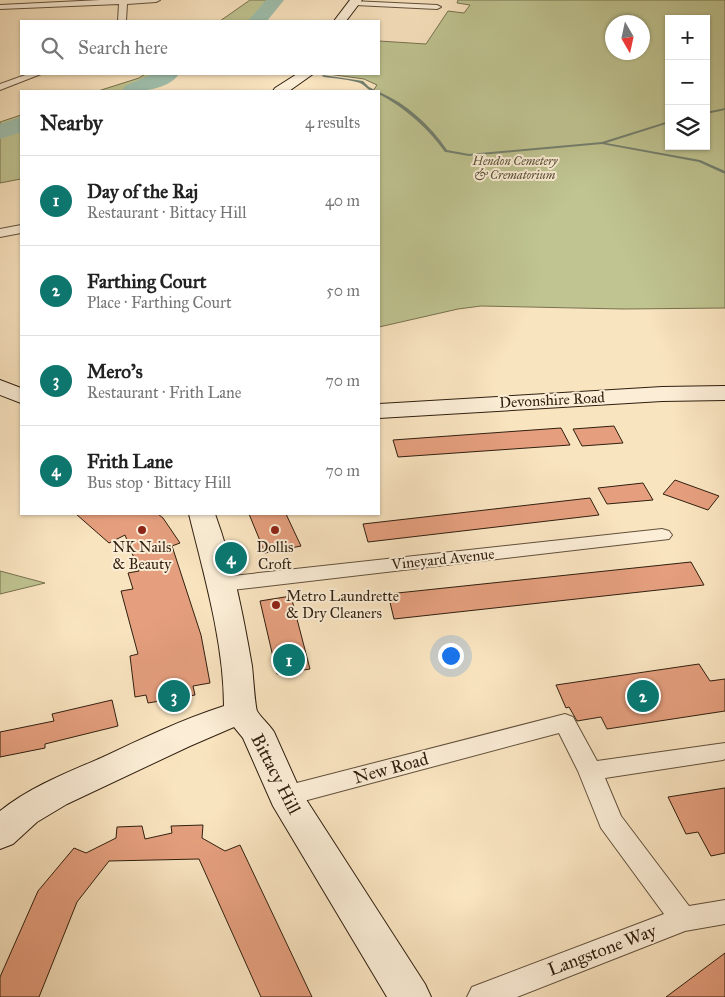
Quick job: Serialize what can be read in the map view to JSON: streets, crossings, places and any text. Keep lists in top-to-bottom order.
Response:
{
  "streets": {
    "main road": ["Devonshire Road", "Bittacy Hill"],
    "street": ["Vineyard Avenue", "New Road", "Langstone Way"]
  },
  "crossings": [
    ["New Road", "Bittacy Hill"]
  ],
  "parks": ["Hendon Cemetery & Crematorium"],
  "places": ["NK Nails & Beauty", "Dollis Croft", "Metro Laundrette & Dry Cleaners"],
  "north": "bottom",
  "page": {
    "map_buttons": ["+", "−"],
    "search": "Search here",
    "heading": ["Nearby", "4 results"],
    "list": [
      {
        "mark": "1",
        "name": "Day of the Raj",
        "note": "Restaurant · Bittacy Hill",
        "value": "40 m"
      },
      {
        "mark": "2",
        "name": "Farthing Court",
        "note": "Place · Farthing Court",
        "value": "50 m"
      },
      {
        "mark": "3",
        "name": "Mero's",
        "note": "Restaurant · Frith Lane",
        "value": "70 m"
      },
      {
        "mark": "4",
        "name": "Frith Lane",
        "note": "Bus stop · Bittacy Hill",
        "value": "70 m"
      }
    ],
    "pins": [
      "4",
      "1",
      "2",
      "3"
    ]
  }
}
